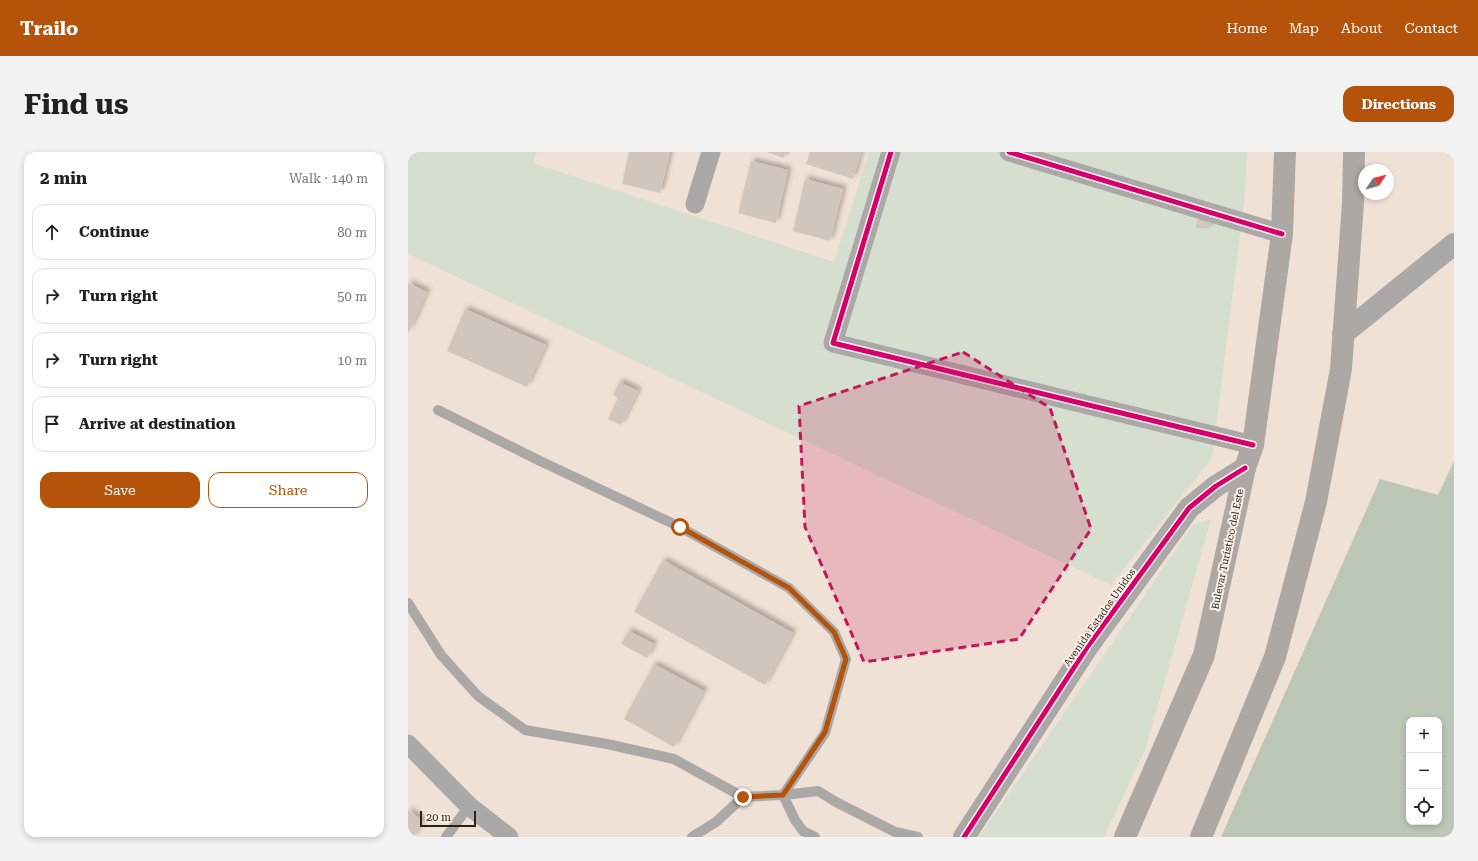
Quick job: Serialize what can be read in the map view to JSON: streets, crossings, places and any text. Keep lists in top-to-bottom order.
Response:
{
  "streets": {
    "highway": ["Bulevar Turístico del Este"],
    "street": ["Avenida Estados Unidos"]
  },
  "crossings": [
    ["Bulevar Turístico del Este", "Avenida Estados Unidos"]
  ],
  "scale_bar": "20 m",
  "north": "top right",
  "page": {
    "header": "Trailo",
    "nav": [
      "Home",
      "Map",
      "About",
      "Contact"
    ],
    "buttons": [
      "Directions",
      ["Save", "Share"]
    ],
    "title": "Find us",
    "heading": ["2 min", "Walk · 140 m"],
    "list": [
      ["Continue", "80 m"],
      ["Turn right", "50 m"],
      ["Turn right", "10 m"],
      "Arrive at destination"
    ],
    "map_buttons": ["+", "−"],
    "scale": "20 m"
  }
}
